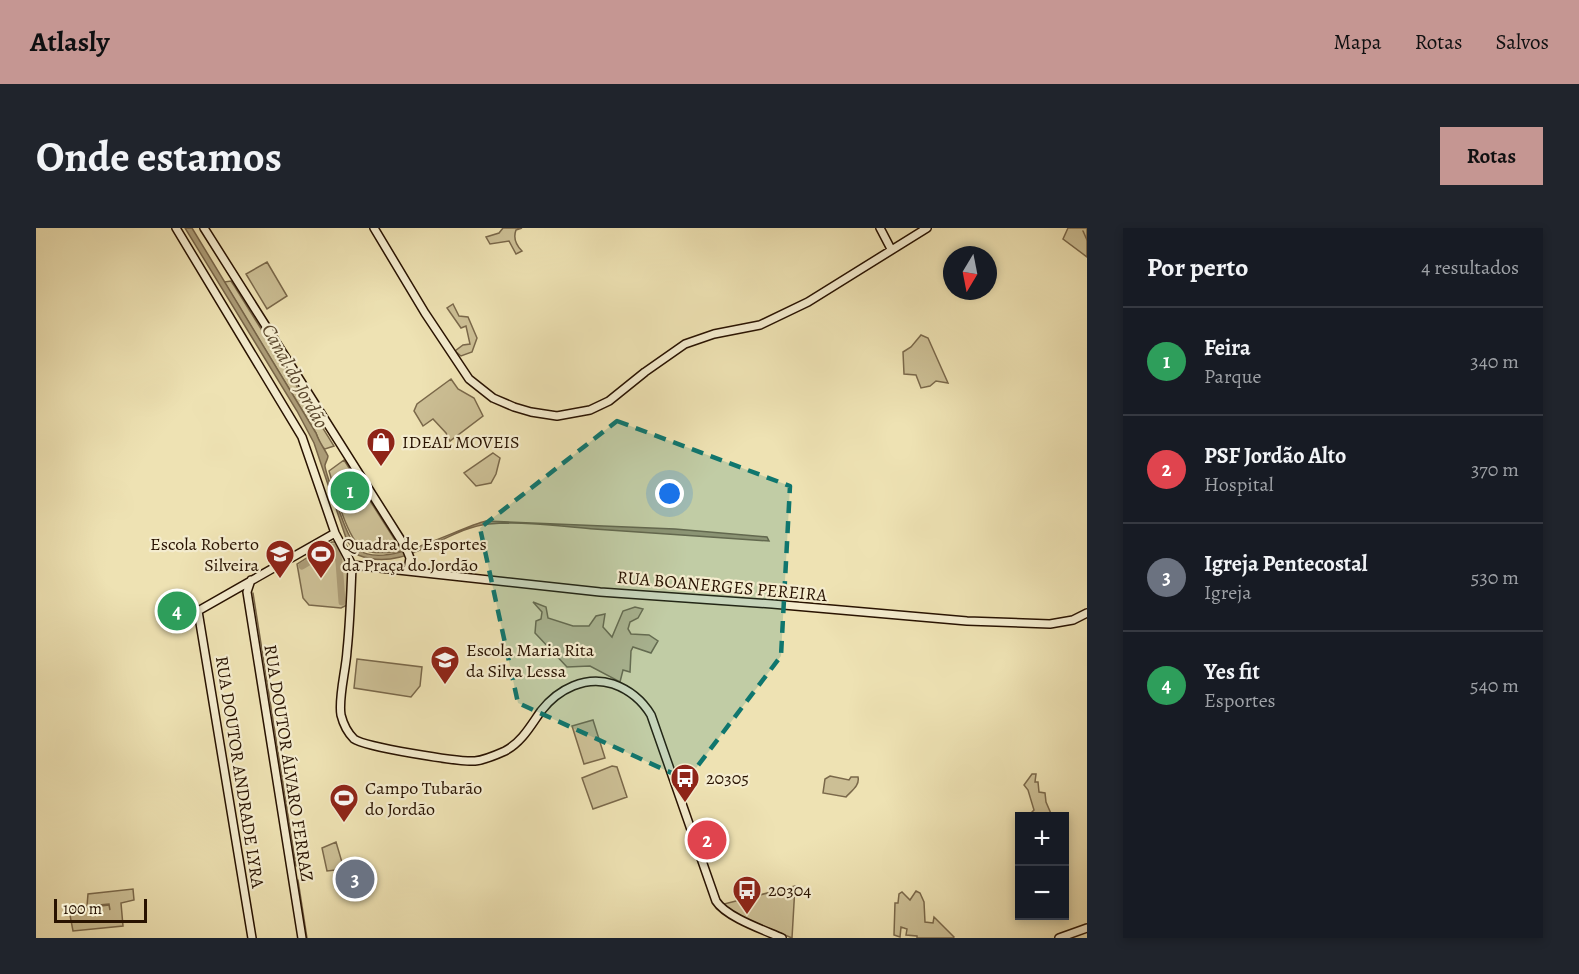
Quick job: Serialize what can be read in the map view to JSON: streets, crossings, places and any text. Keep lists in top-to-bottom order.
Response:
{
  "streets": {
    "main road": ["RUA BOANERGES PEREIRA", "RUA DOUTOR ÁLVARO FERRAZ", "RUA DOUTOR ANDRADE LYRA"]
  },
  "crossings": [
    ["RUA DOUTOR ÁLVARO FERRAZ", "RUA DOUTOR ANDRADE LYRA"]
  ],
  "water": ["Canal do Jordão"],
  "places": {
    "shop": ["IDEAL MOVEIS"],
    "school or university": ["Escola Roberto Silveira", "Escola Maria Rita da Silva Lessa"],
    "sports": ["Quadra de Esportes da Praça do Jordão", "Campo Tubarão do Jordão"],
    "bus stop": ["20305", "20304"]
  },
  "scale_bar": "100 m",
  "north": "bottom",
  "page": {
    "header": "Atlasly",
    "nav": ["Mapa", "Rotas", "Salvos"],
    "buttons": "Rotas",
    "title": "Onde estamos",
    "heading": ["Por perto", "4 resultados"],
    "list": [
      {
        "mark": "1",
        "name": "Feira",
        "note": "Parque",
        "value": "340 m"
      },
      {
        "mark": "2",
        "name": "PSF Jordão Alto",
        "note": "Hospital",
        "value": "370 m"
      },
      {
        "mark": "3",
        "name": "Igreja Pentecostal",
        "note": "Igreja",
        "value": "530 m"
      },
      {
        "mark": "4",
        "name": "Yes fit",
        "note": "Esportes",
        "value": "540 m"
      }
    ],
    "pins": [
      "1",
      "4",
      "2",
      "3"
    ],
    "map_buttons": ["+", "−"],
    "scale": "100 m"
  }
}
